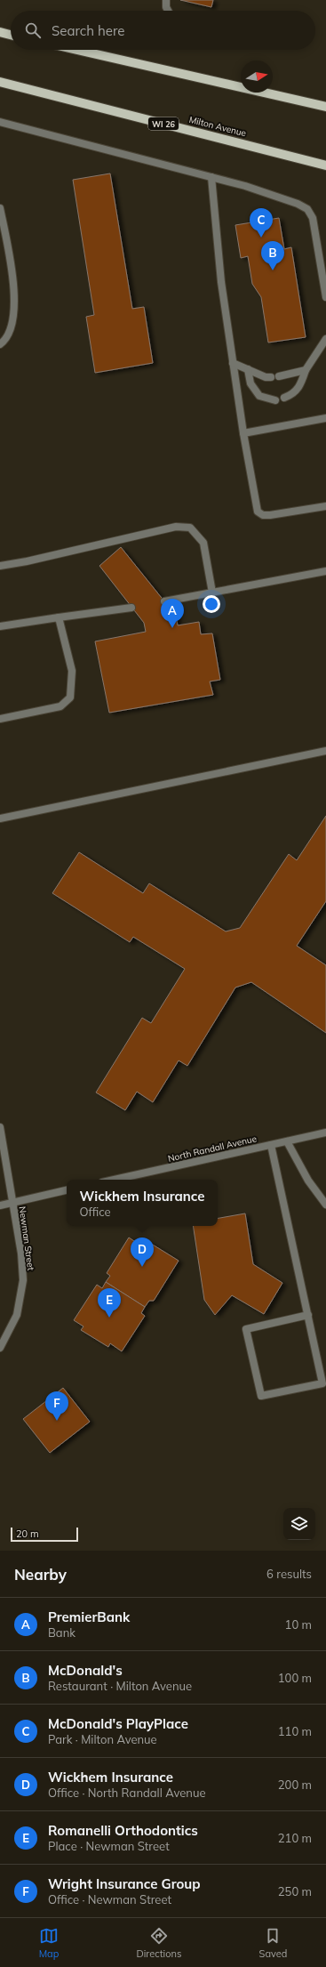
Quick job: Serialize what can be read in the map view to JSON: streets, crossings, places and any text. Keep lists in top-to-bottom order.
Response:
{
  "streets": {
    "main road": ["WI 26", "Milton Avenue"],
    "street": ["North Randall Avenue", "Newman Street"]
  },
  "scale_bar": "20 m",
  "north": "right",
  "page": {
    "search": "Search here",
    "pins": [
      "C",
      "B",
      "A",
      "D",
      "E",
      "F"
    ],
    "popup": ["Wickhem Insurance", "Office"],
    "scale": "20 m",
    "heading": ["Nearby", "6 results"],
    "list": [
      {
        "mark": "A",
        "name": "PremierBank",
        "note": "Bank",
        "value": "10 m"
      },
      {
        "mark": "B",
        "name": "McDonald's",
        "note": "Restaurant · Milton Avenue",
        "value": "100 m"
      },
      {
        "mark": "C",
        "name": "McDonald's PlayPlace",
        "note": "Park · Milton Avenue",
        "value": "110 m"
      },
      {
        "mark": "D",
        "name": "Wickhem Insurance",
        "note": "Office · North Randall Avenue",
        "value": "200 m"
      },
      {
        "mark": "E",
        "name": "Romanelli Orthodontics",
        "note": "Place · Newman Street",
        "value": "210 m"
      },
      {
        "mark": "F",
        "name": "Wright Insurance Group",
        "note": "Office · Newman Street",
        "value": "250 m"
      }
    ],
    "nav": ["Map", "Directions", "Saved"]
  }
}
